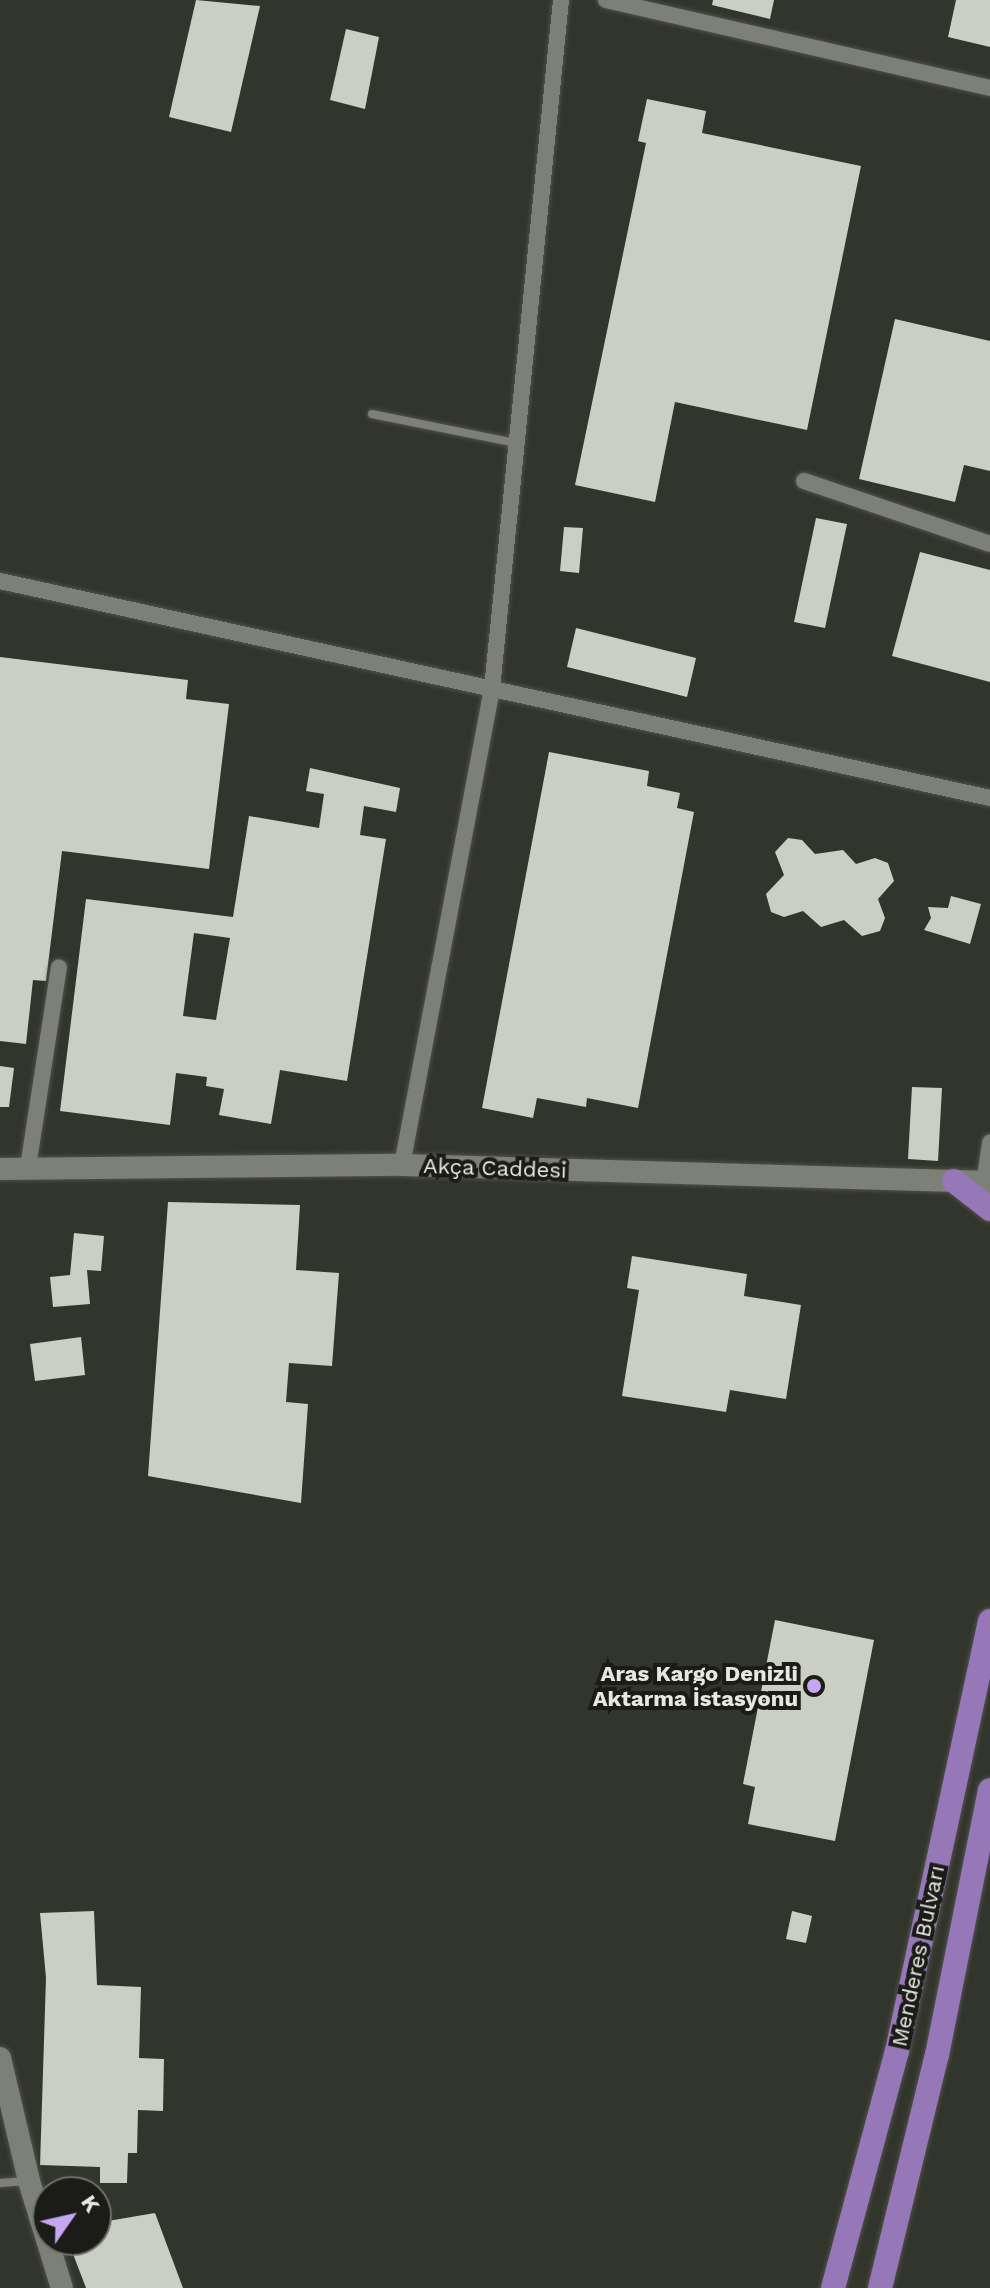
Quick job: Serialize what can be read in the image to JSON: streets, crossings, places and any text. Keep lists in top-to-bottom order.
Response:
{
  "streets": {
    "main road": ["Menderes Bulvarı"],
    "street": ["Akça Caddesi"]
  },
  "places": ["Aras Kargo Denizli Aktarma İstasyonu"],
  "north": "top right"
}
